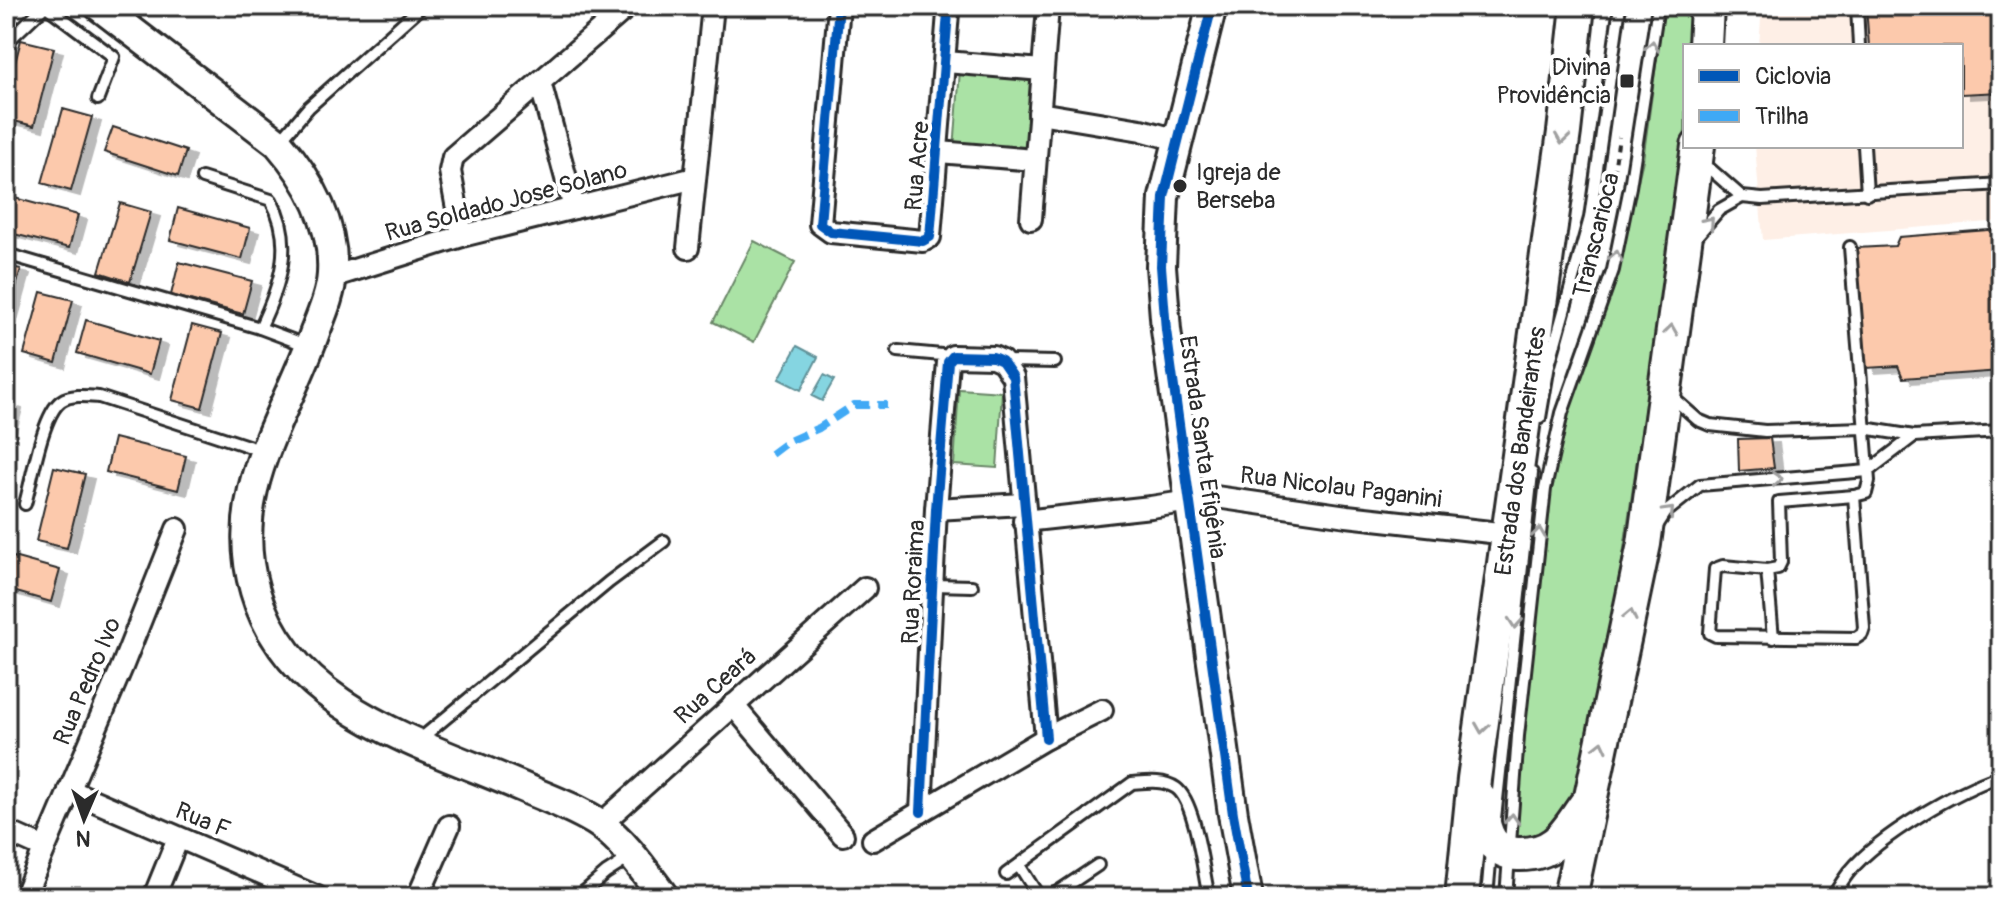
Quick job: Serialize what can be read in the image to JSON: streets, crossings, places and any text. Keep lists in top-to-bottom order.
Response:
{
  "streets": {
    "main road": ["Estrada Santa Efigênia", "Estrada dos Bandeirantes"],
    "street": [
      "Rua Acre",
      "Rua Soldado Jose Solano",
      "Rua Nicolau Paganini",
      "Rua Roraima",
      "Rua Pedro Ivo",
      "Rua Ceará",
      "Rua F"
    ],
    "lane": ["Transcarioca"]
  },
  "crossings": [
    ["Estrada Santa Efigênia", "Rua Nicolau Paganini"],
    ["Estrada dos Bandeirantes", "Rua Nicolau Paganini"],
    ["Rua Nicolau Paganini", "Rua Roraima"],
    ["Rua Pedro Ivo", "Rua F"]
  ],
  "places": {
    "transit": ["Divina Providência"],
    "other": ["Igreja de Berseba"]
  },
  "legend": ["Ciclovia", "Trilha"],
  "north": "bottom"
}
